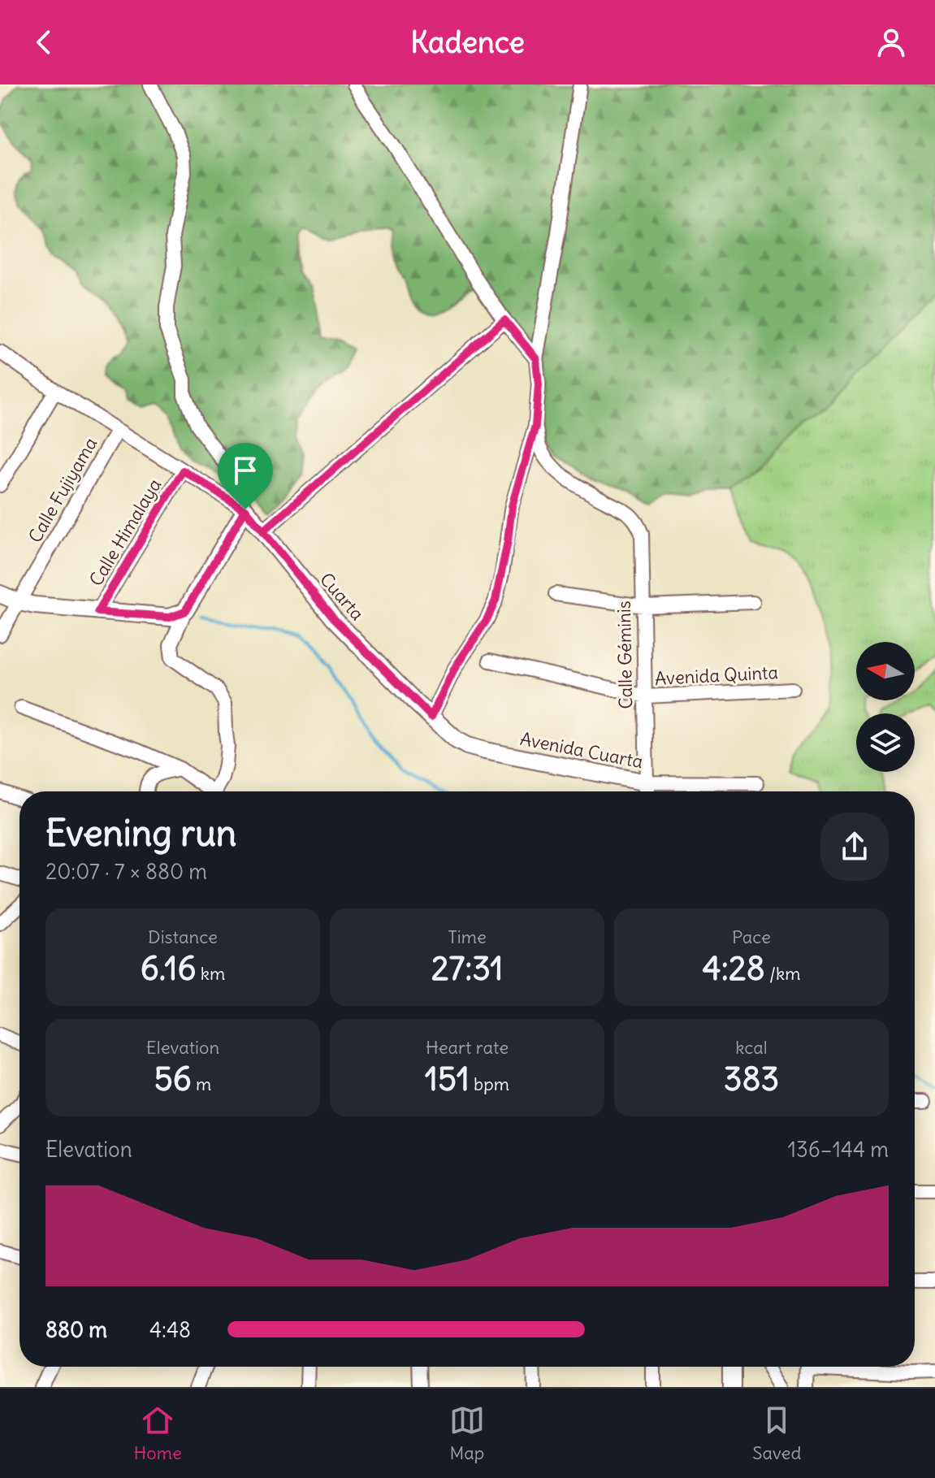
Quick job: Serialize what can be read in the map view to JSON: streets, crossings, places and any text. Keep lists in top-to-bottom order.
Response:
{
  "streets": {
    "street": [
      "Calle Fujiyama",
      "Calle Himalaya",
      "Cuarta",
      "Calle Géminis",
      "Avenida Quinta",
      "Avenida Cuarta"
    ]
  },
  "crossings": [
    ["Cuarta", "Avenida Cuarta"],
    ["Calle Géminis", "Avenida Quinta"],
    ["Calle Géminis", "Avenida Cuarta"]
  ],
  "north": "left",
  "page": {
    "header": "Kadence",
    "heading": ["Evening run", "20:07 · 7 × 880 m"],
    "stats": [
      ["Distance", "6.16 km"],
      ["Time", "27:31"],
      ["Pace", "4:28 /km"],
      ["Elevation", "56 m"],
      ["Heart rate", "151 bpm"],
      ["kcal", "383"]
    ],
    "chart": ["Elevation", "136–144 m"],
    "list": [
      {
        "name": "880 m",
        "note": "4:48"
      }
    ],
    "tabs": ["Home", "Map", "Saved"]
  }
}
